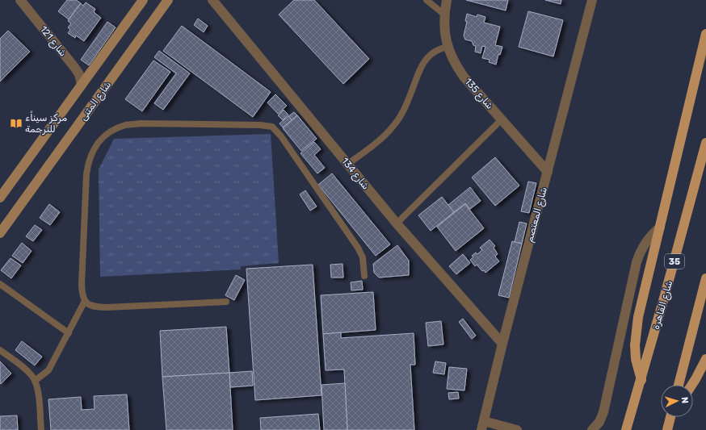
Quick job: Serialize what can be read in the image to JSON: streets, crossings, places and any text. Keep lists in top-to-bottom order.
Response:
{
  "streets": {
    "main road": ["35", "شارع القاهرة"],
    "street": [
      "شارع 121",
      "شارع 135",
      "شارع المثنى",
      "شارع 134",
      "شارع المعتصم"
    ]
  },
  "crossings": [
    ["شارع 135", "شارع المعتصم"],
    ["شارع 134", "شارع المعتصم"]
  ],
  "places": {
    "library": ["مركز سيناًء للترجمة"]
  },
  "north": "right"
}
